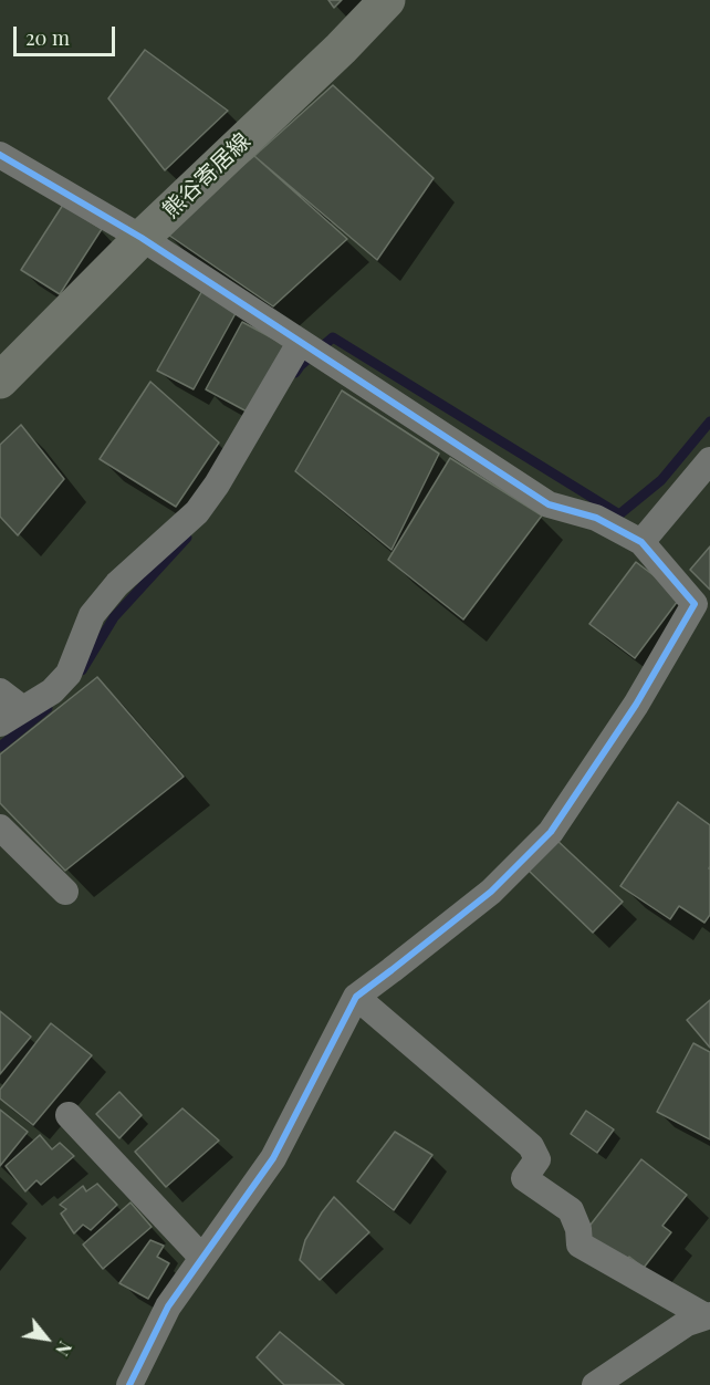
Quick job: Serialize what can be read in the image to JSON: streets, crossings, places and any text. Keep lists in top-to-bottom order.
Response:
{
  "streets": {
    "main road": ["熊谷寄居線"]
  },
  "scale_bar": "20 m",
  "north": "bottom right"
}
